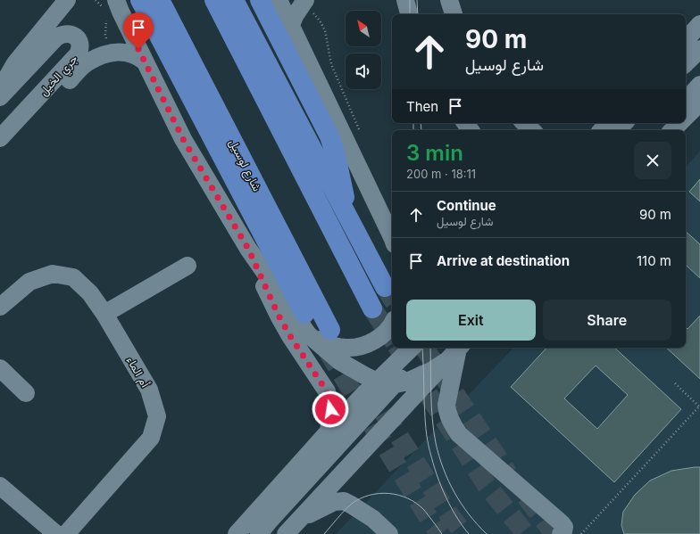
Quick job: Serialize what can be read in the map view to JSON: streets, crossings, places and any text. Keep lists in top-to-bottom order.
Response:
{
  "streets": {
    "highway": ["شارع لوسيل"],
    "street": ["جري الخيل", "أم الماء"]
  },
  "north": "top left",
  "page": {
    "turn": ["90 m", "شارع لوسيل"],
    "then": "Then",
    "heading": ["3 min", "200 m · 18:11"],
    "list": [
      {
        "name": "Continue",
        "note": "شارع لوسيل",
        "value": "90 m"
      },
      {
        "name": "Arrive at destination",
        "value": "110 m"
      }
    ],
    "buttons": ["Exit", "Share"]
  }
}
